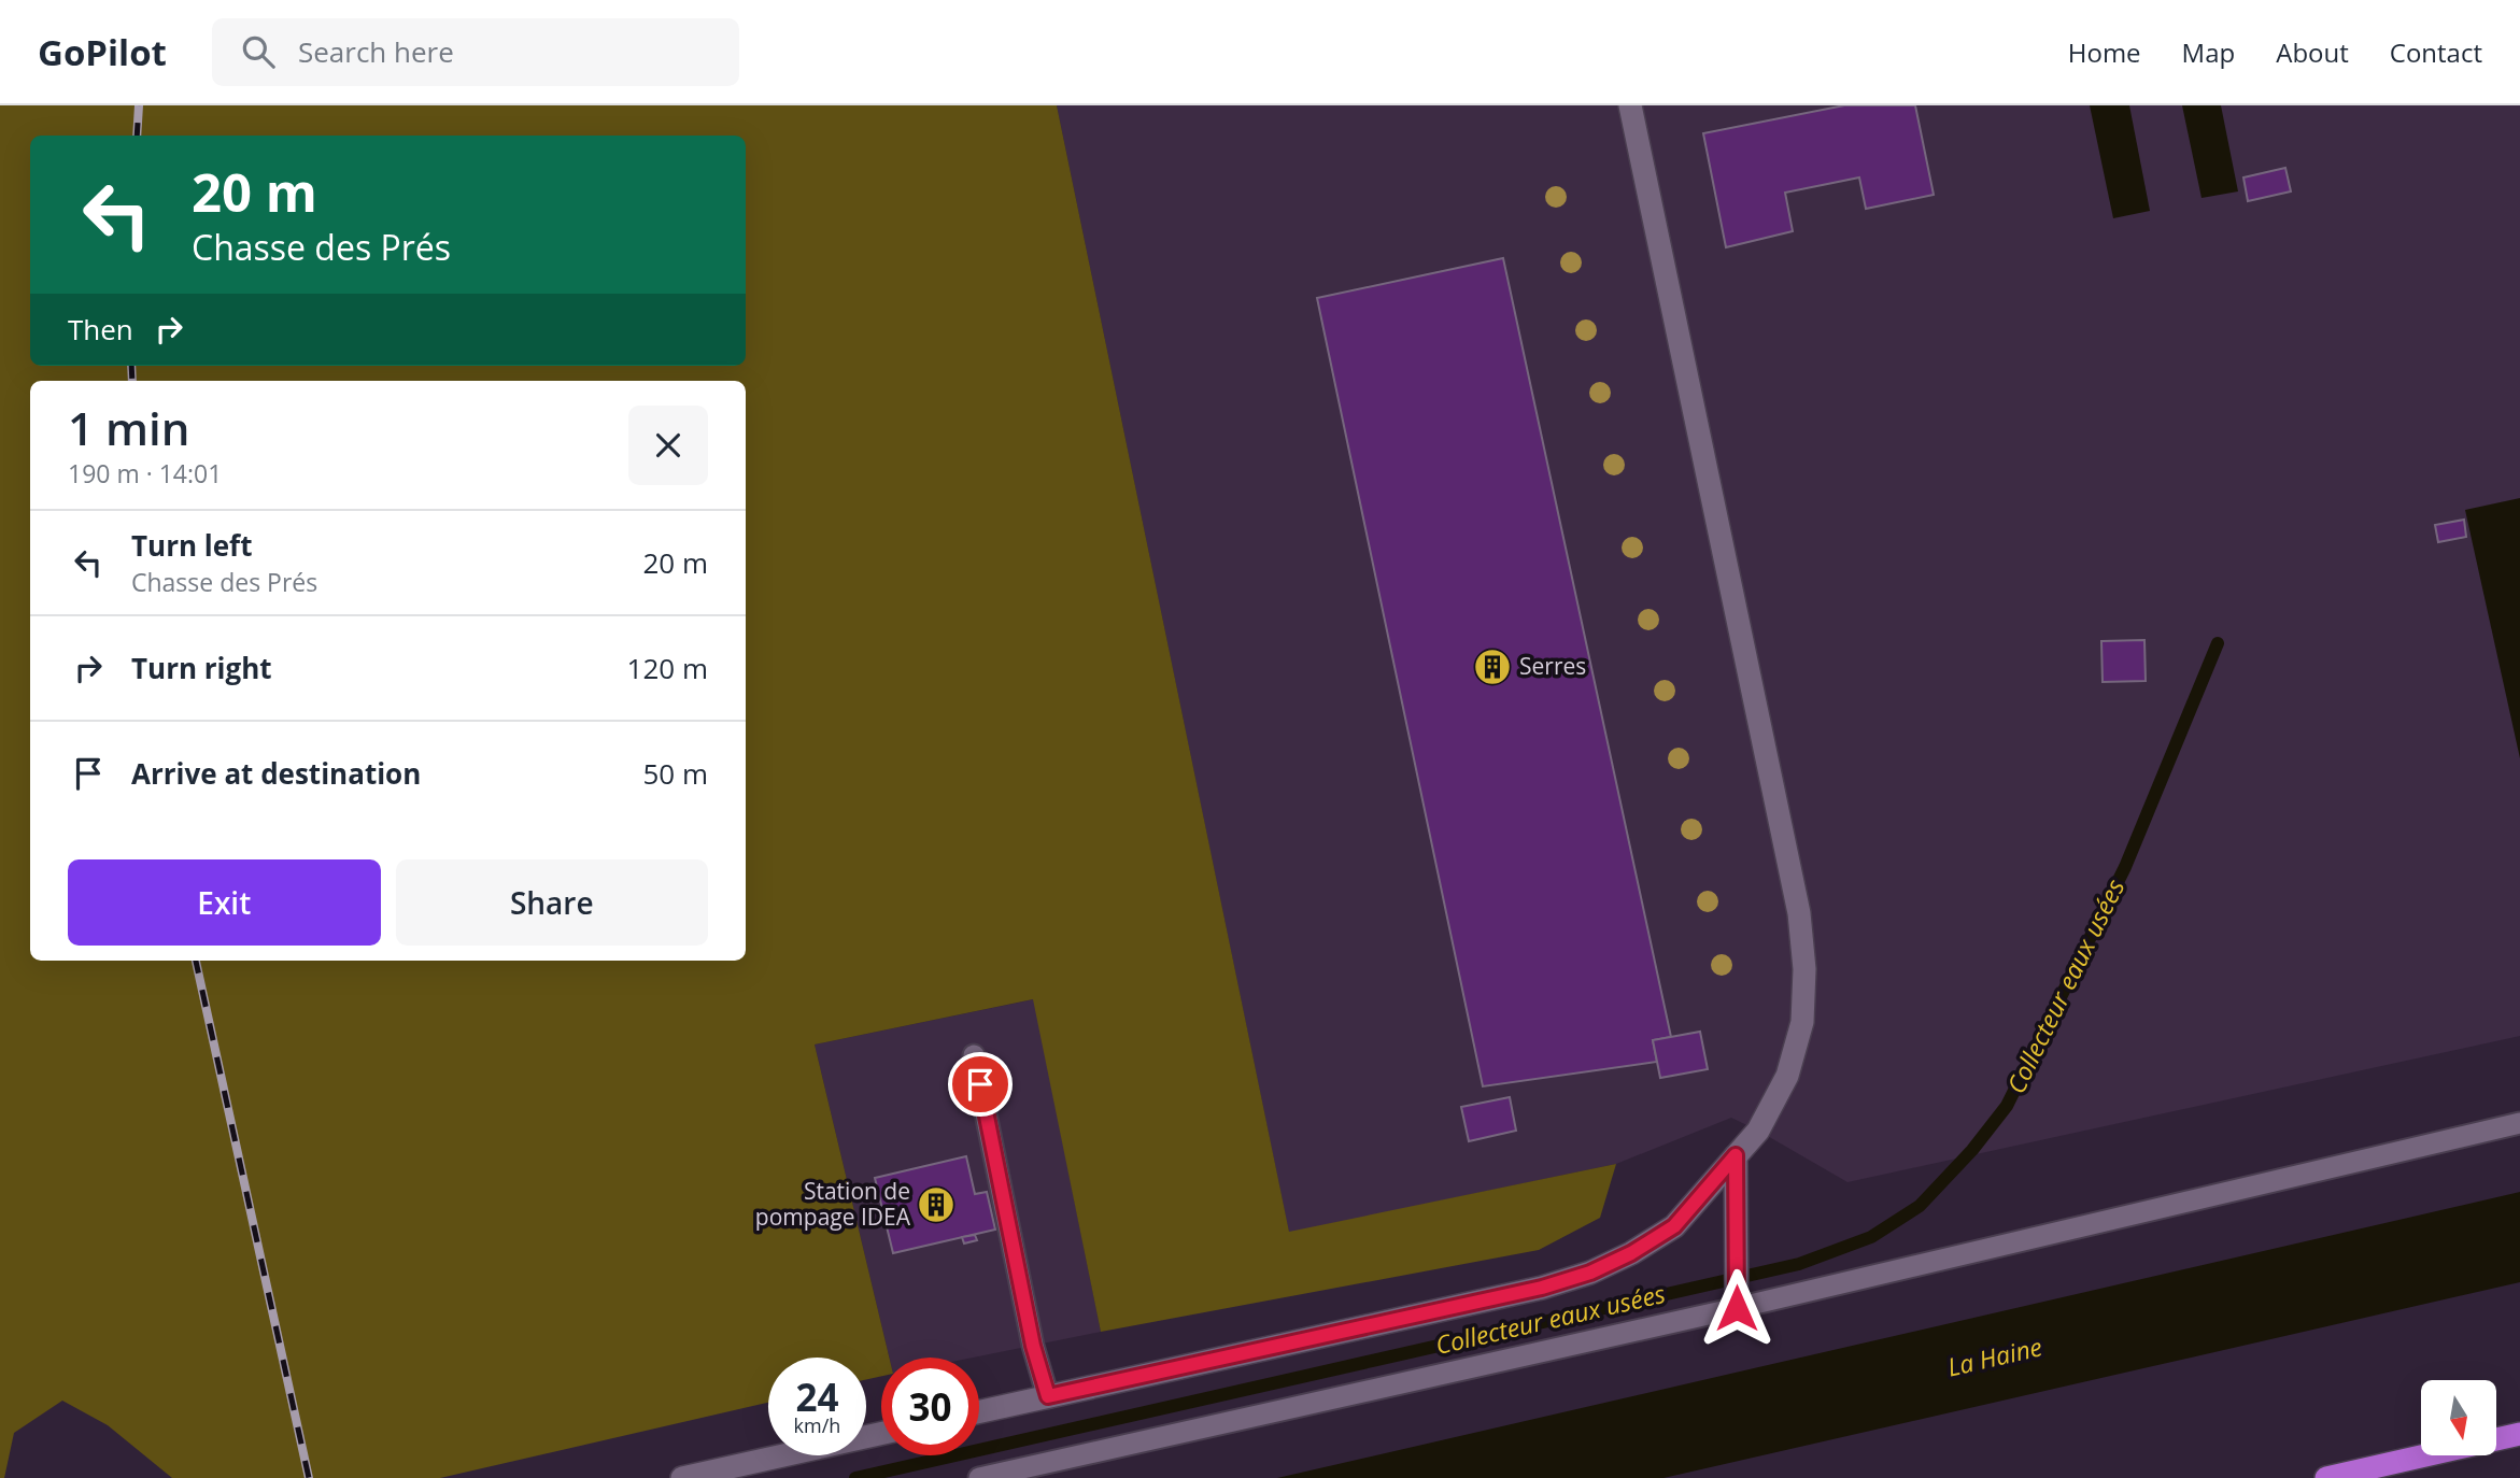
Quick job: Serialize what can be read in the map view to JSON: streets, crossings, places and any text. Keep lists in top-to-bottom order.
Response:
{
  "water": ["Collecteur eaux usées", "La Haine"],
  "places": {
    "building": ["Serres", "Station de pompage IDEA"]
  },
  "north": "bottom",
  "page": {
    "header": "GoPilot",
    "search": "Search here",
    "nav": [
      "Home",
      "Map",
      "About",
      "Contact"
    ],
    "turn": ["20 m", "Chasse des Prés"],
    "then": "Then",
    "heading": ["1 min", "190 m · 14:01"],
    "list": [
      {
        "name": "Turn left",
        "note": "Chasse des Prés",
        "value": "20 m"
      },
      {
        "name": "Turn right",
        "value": "120 m"
      },
      {
        "name": "Arrive at destination",
        "value": "50 m"
      }
    ],
    "buttons": ["Exit", "Share"],
    "speed": "24 km/h",
    "limit": "30"
  }
}
